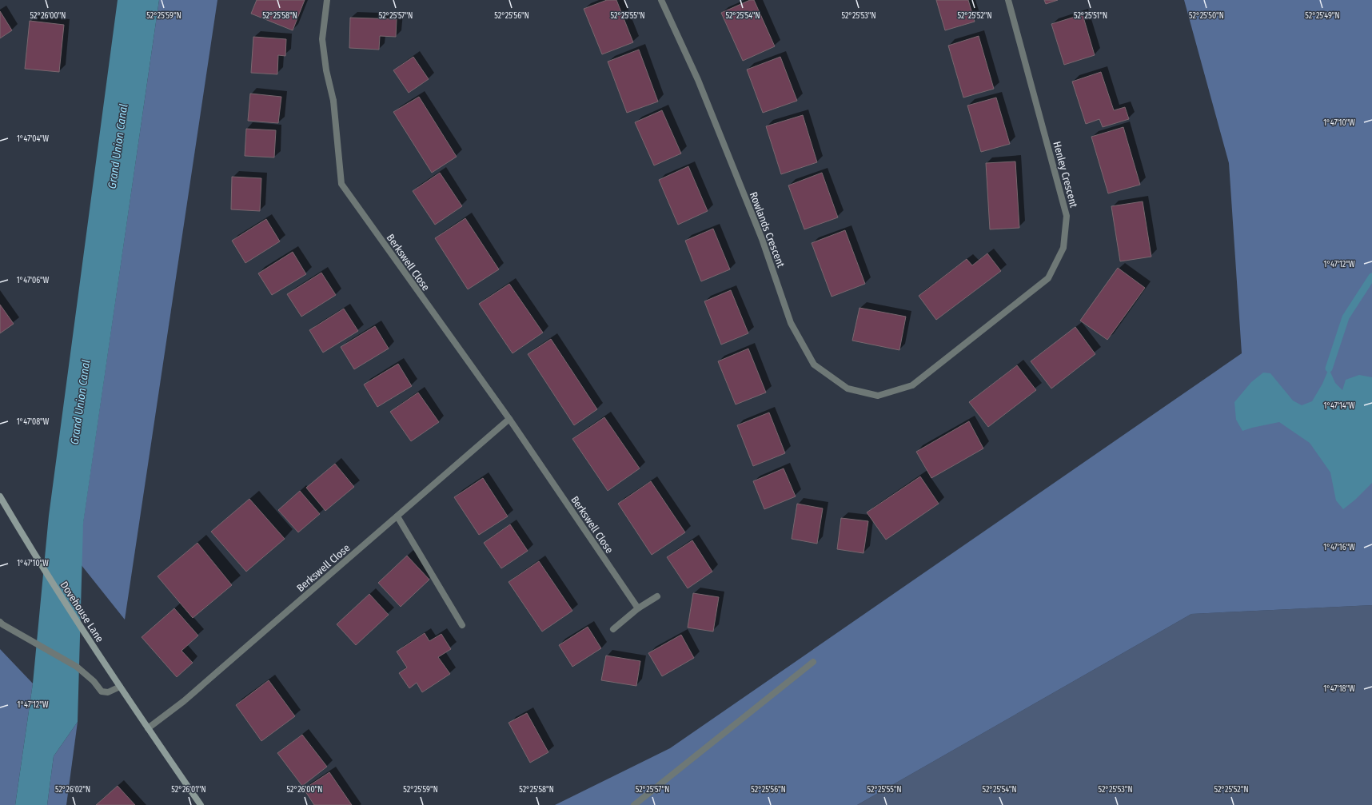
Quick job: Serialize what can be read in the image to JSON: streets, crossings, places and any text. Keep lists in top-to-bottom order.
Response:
{
  "streets": {
    "street": [
      "Henley Crescent",
      "Rowlands Crescent",
      "Berkswell Close",
      "Dovehouse Lane"
    ]
  },
  "crossings": [
    ["Henley Crescent", "Rowlands Crescent"],
    ["Berkswell Close", "Dovehouse Lane"]
  ],
  "water": ["Grand Union Canal"],
  "coordinates": [
    "52°26'00\"N",
    "52°25'59\"N",
    "52°25'58\"N",
    "52°25'57\"N",
    "52°25'56\"N",
    "52°25'55\"N",
    "52°25'54\"N",
    "52°25'53\"N",
    "52°25'52\"N",
    "52°25'51\"N",
    "52°25'50\"N",
    "52°25'49\"N",
    "1°47'10\"W",
    "1°47'04\"W",
    "1°47'12\"W",
    "1°47'06\"W",
    "1°47'14\"W",
    "1°47'08\"W",
    "1°47'16\"W",
    "1°47'18\"W",
    "52°26'02\"N",
    "52°26'01\"N"
  ]
}
